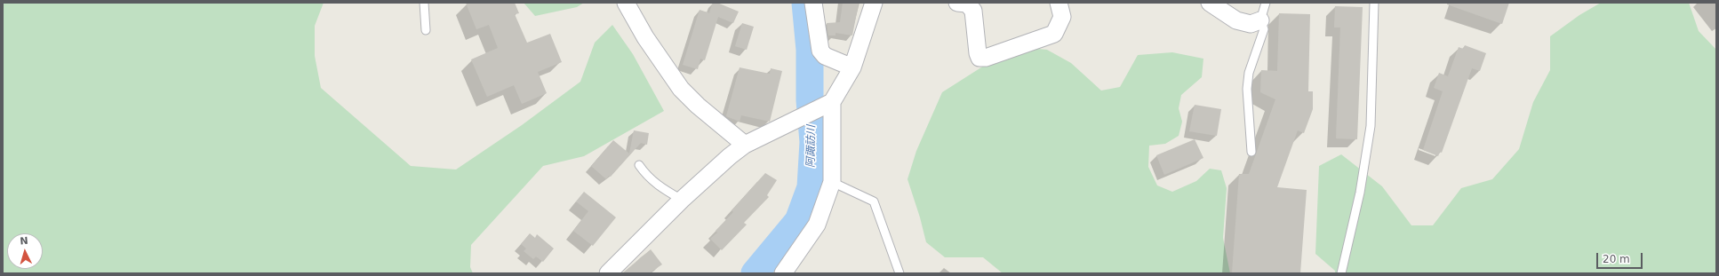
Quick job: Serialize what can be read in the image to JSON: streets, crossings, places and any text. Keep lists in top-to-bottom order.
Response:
{
  "water": ["阿諏訪川"],
  "scale_bar": "20 m",
  "north": "top"
}
